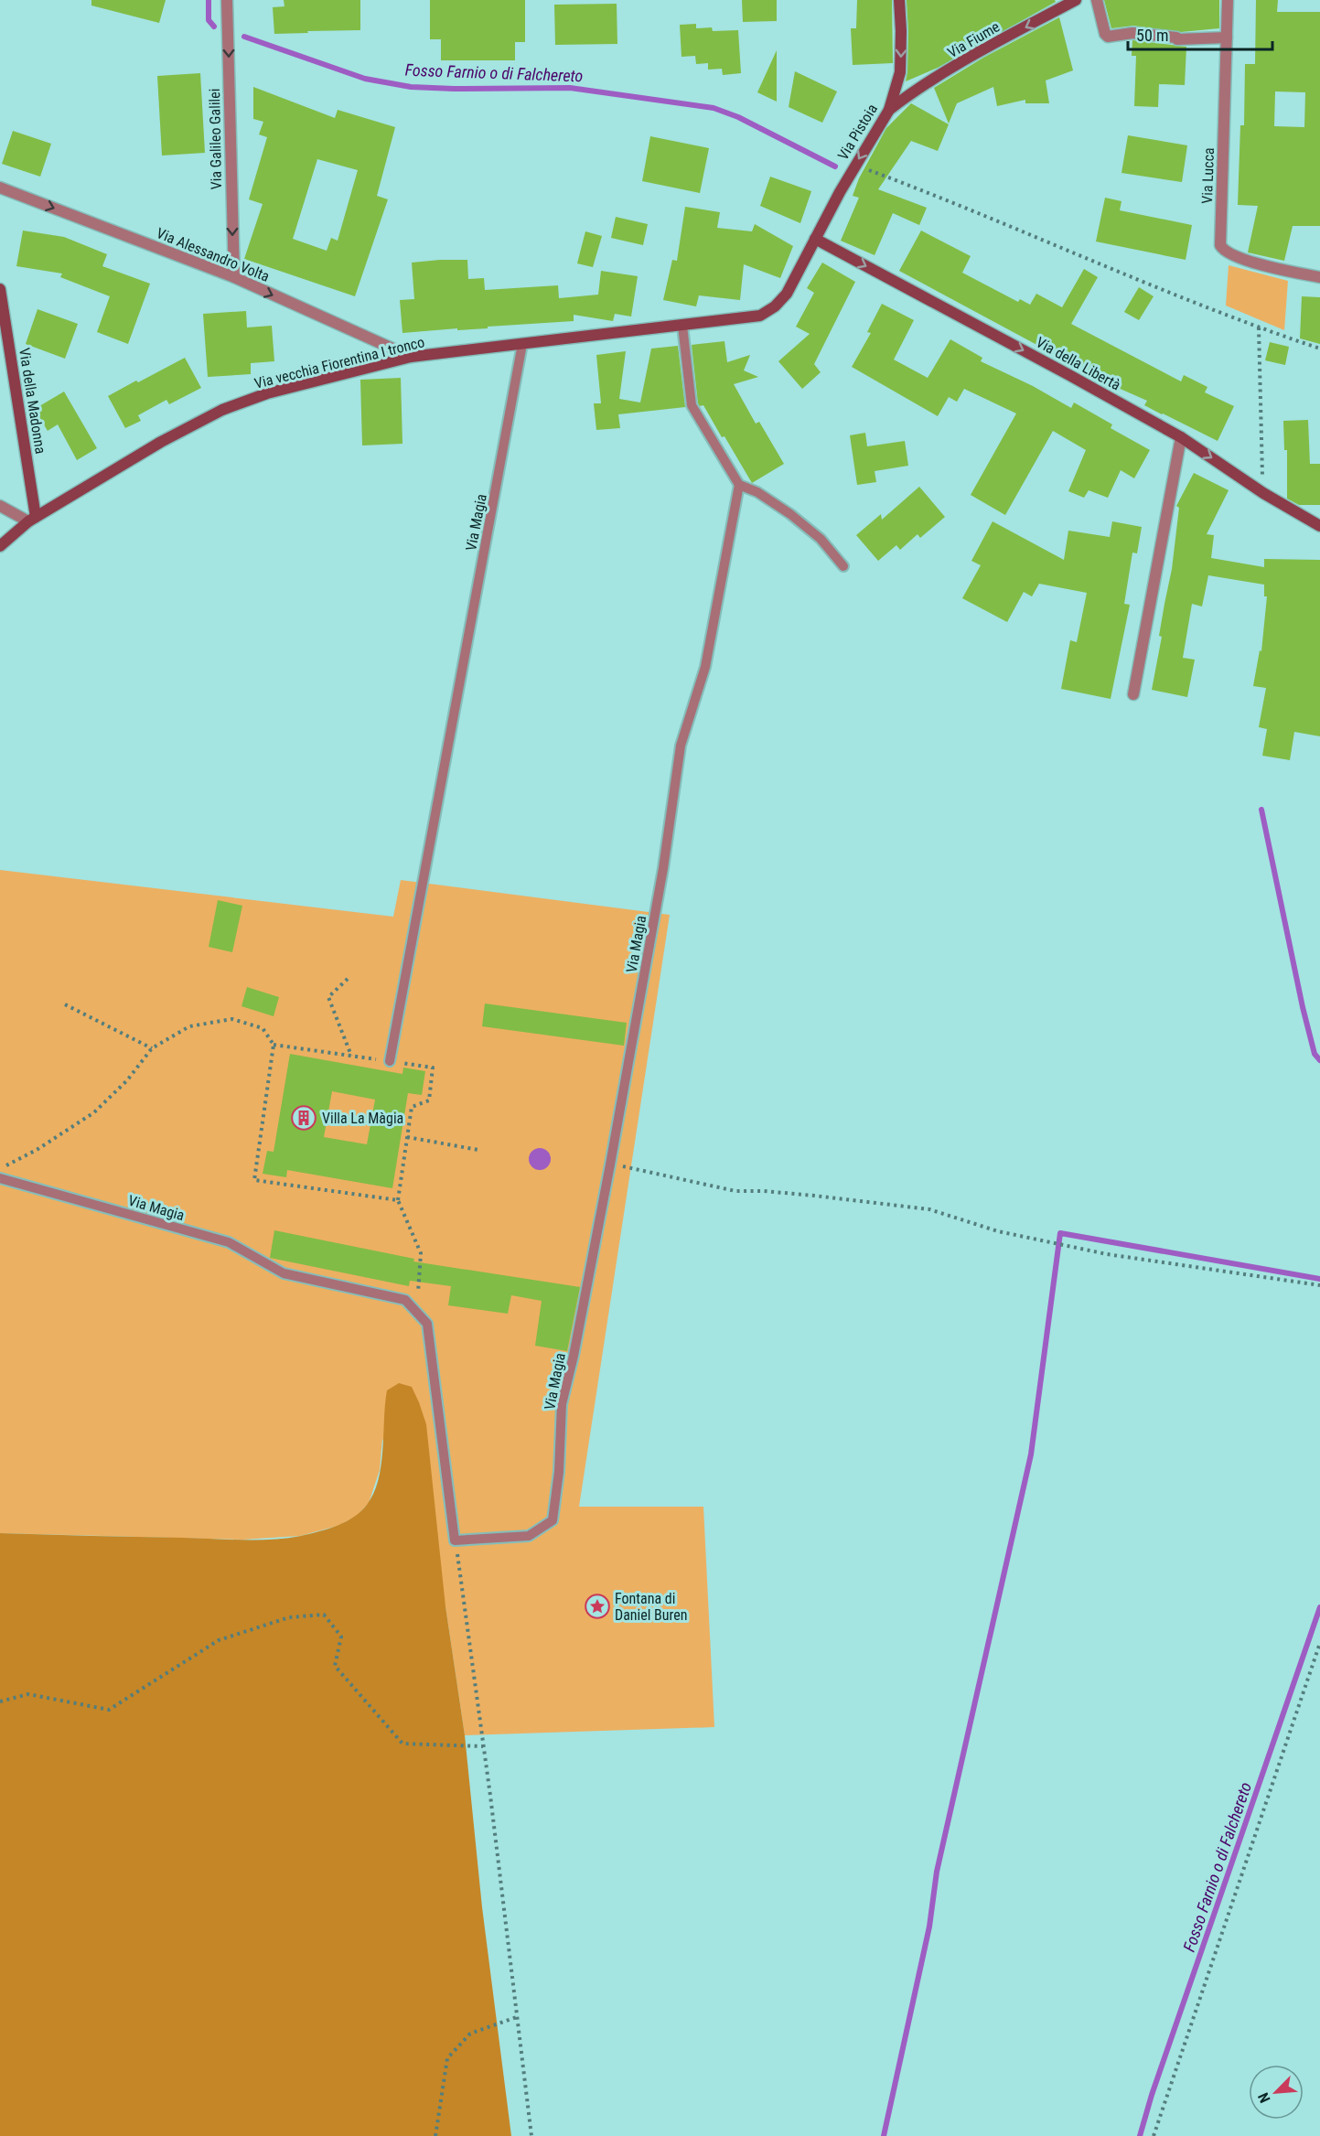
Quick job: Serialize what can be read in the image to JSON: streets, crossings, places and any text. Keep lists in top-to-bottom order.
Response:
{
  "streets": {
    "street": [
      "Via Fiume",
      "Via Pistoia",
      "Via Galileo Galilei",
      "Via Lucca",
      "Via Alessandro Volta",
      "Via vecchia Fiorentina I tronco",
      "Via della Libertà",
      "Via della Madonna"
    ],
    "lane": ["Via Magia"]
  },
  "crossings": [
    ["Via Fiume", "Via Pistoia"],
    ["Via Pistoia", "Via vecchia Fiorentina I tronco"],
    ["Via Pistoia", "Via della Libertà"],
    ["Via Galileo Galilei", "Via Alessandro Volta"],
    ["Via Alessandro Volta", "Via vecchia Fiorentina I tronco"],
    ["Via vecchia Fiorentina I tronco", "Via della Libertà"],
    ["Via vecchia Fiorentina I tronco", "Via della Madonna"],
    ["Via vecchia Fiorentina I tronco", "Via Magia"]
  ],
  "one_way": [
    "Via Fiume",
    "Via Pistoia",
    "Via Galileo Galilei",
    "Via Alessandro Volta",
    "Via della Libertà"
  ],
  "water": ["Fosso Farnio o di Falchereto"],
  "places": {
    "building": ["Villa La Màgia"],
    "place": ["Fontana di Daniel Buren"]
  },
  "scale_bar": "50 m",
  "north": "bottom left"
}
